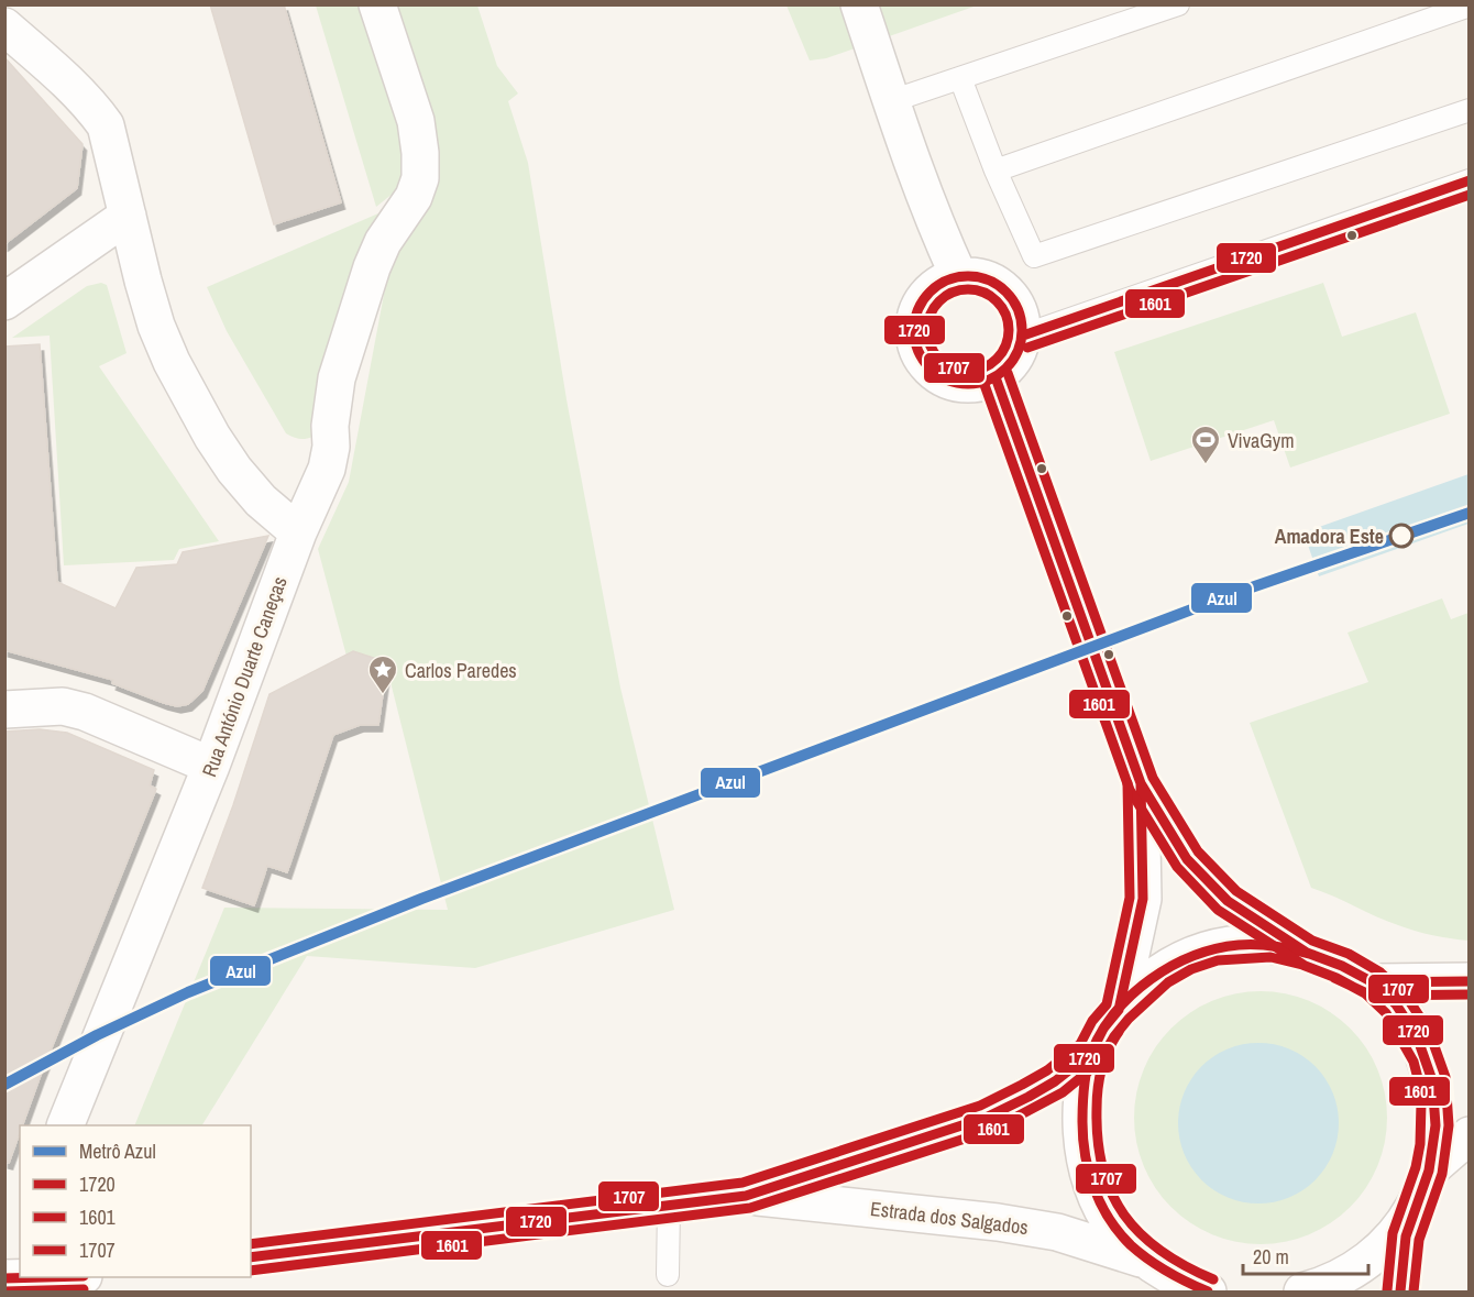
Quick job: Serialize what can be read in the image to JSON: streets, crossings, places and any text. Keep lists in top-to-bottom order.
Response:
{
  "streets": {
    "street": ["Rua António Duarte Caneças", "Estrada dos Salgados"]
  },
  "places": {
    "sports": ["VivaGym"],
    "other": ["Amadora Este"],
    "place": ["Carlos Paredes"]
  },
  "lines": [
    "transit line 1720",
    "transit line 1601",
    "transit line 1707",
    "metro line Azul"
  ],
  "legend": [
    "Metrô Azul",
    "1720",
    "1601",
    "1707"
  ],
  "scale_bar": "20 m"
}
